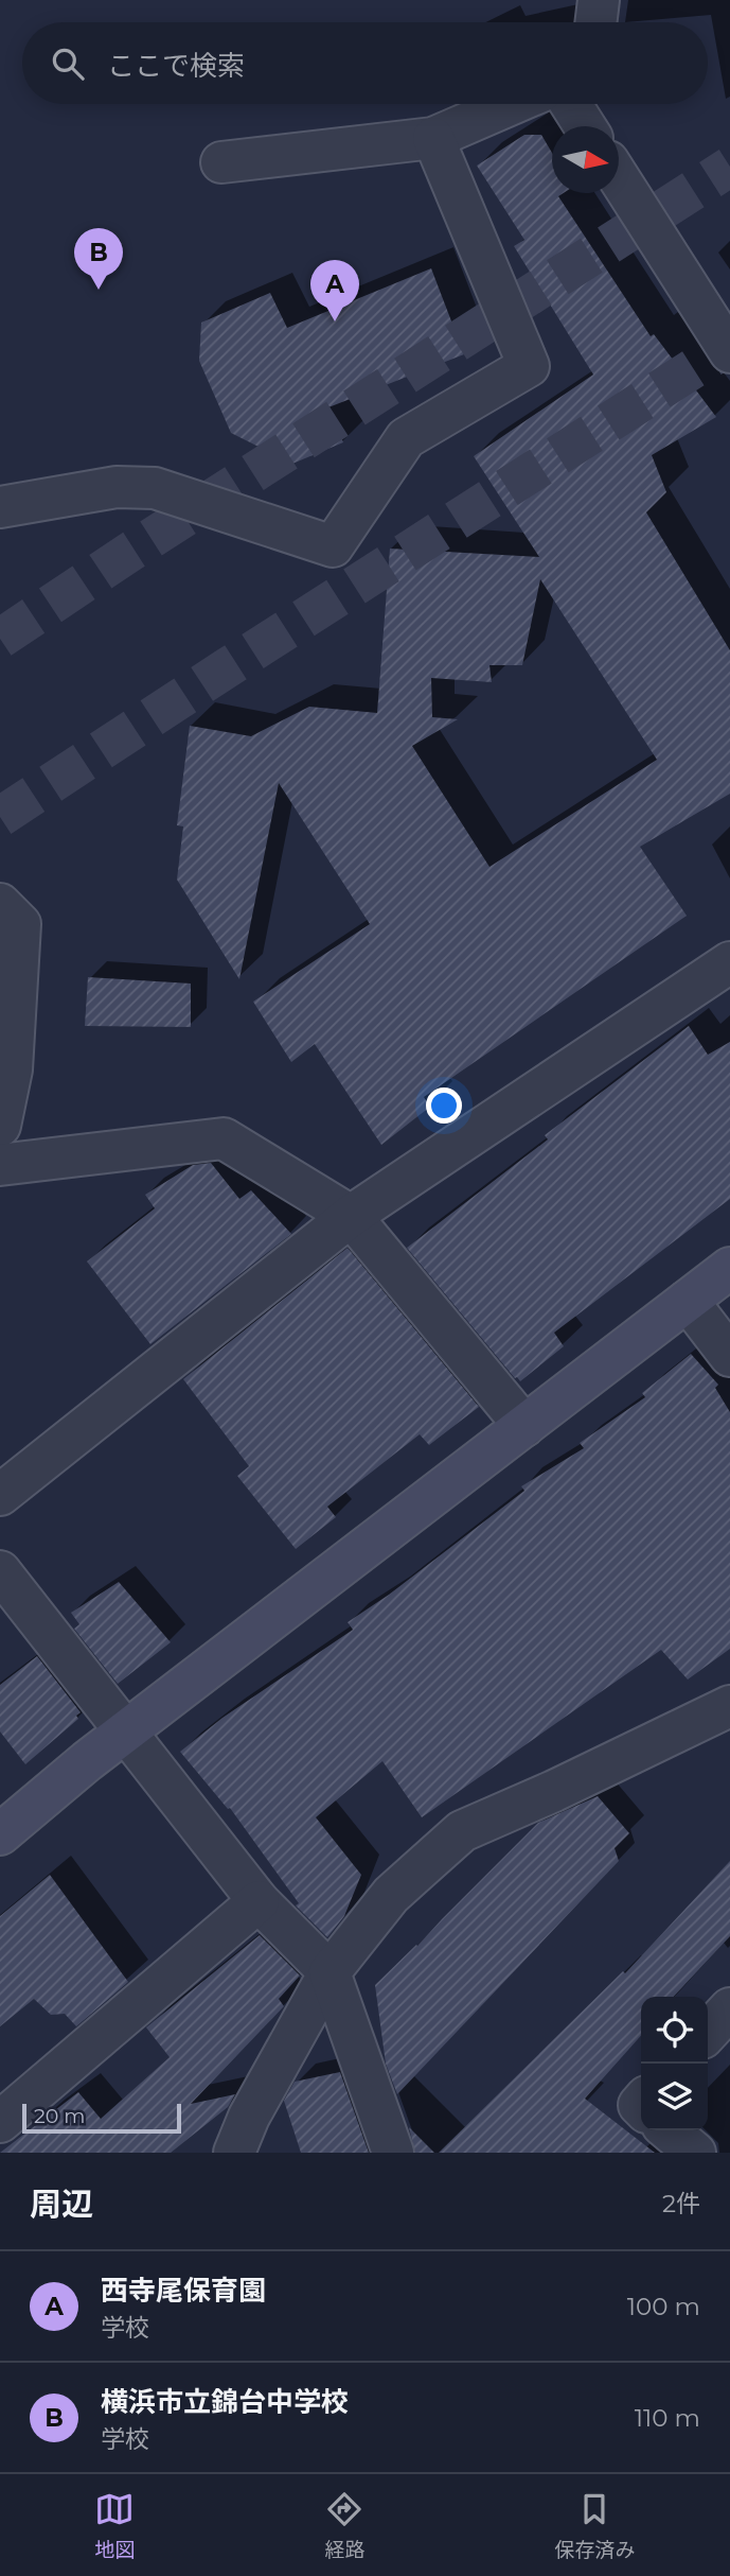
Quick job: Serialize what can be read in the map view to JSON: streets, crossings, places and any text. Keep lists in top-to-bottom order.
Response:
{
  "scale_bar": "20 m",
  "north": "right",
  "page": {
    "search": "ここで検索",
    "pins": ["B", "A"],
    "scale": "20 m",
    "heading": ["周辺", "2件"],
    "list": [
      {
        "mark": "A",
        "name": "西寺尾保育園",
        "note": "学校",
        "value": "100 m"
      },
      {
        "mark": "B",
        "name": "横浜市立錦台中学校",
        "note": "学校",
        "value": "110 m"
      }
    ],
    "nav": ["地図", "経路", "保存済み"]
  }
}
